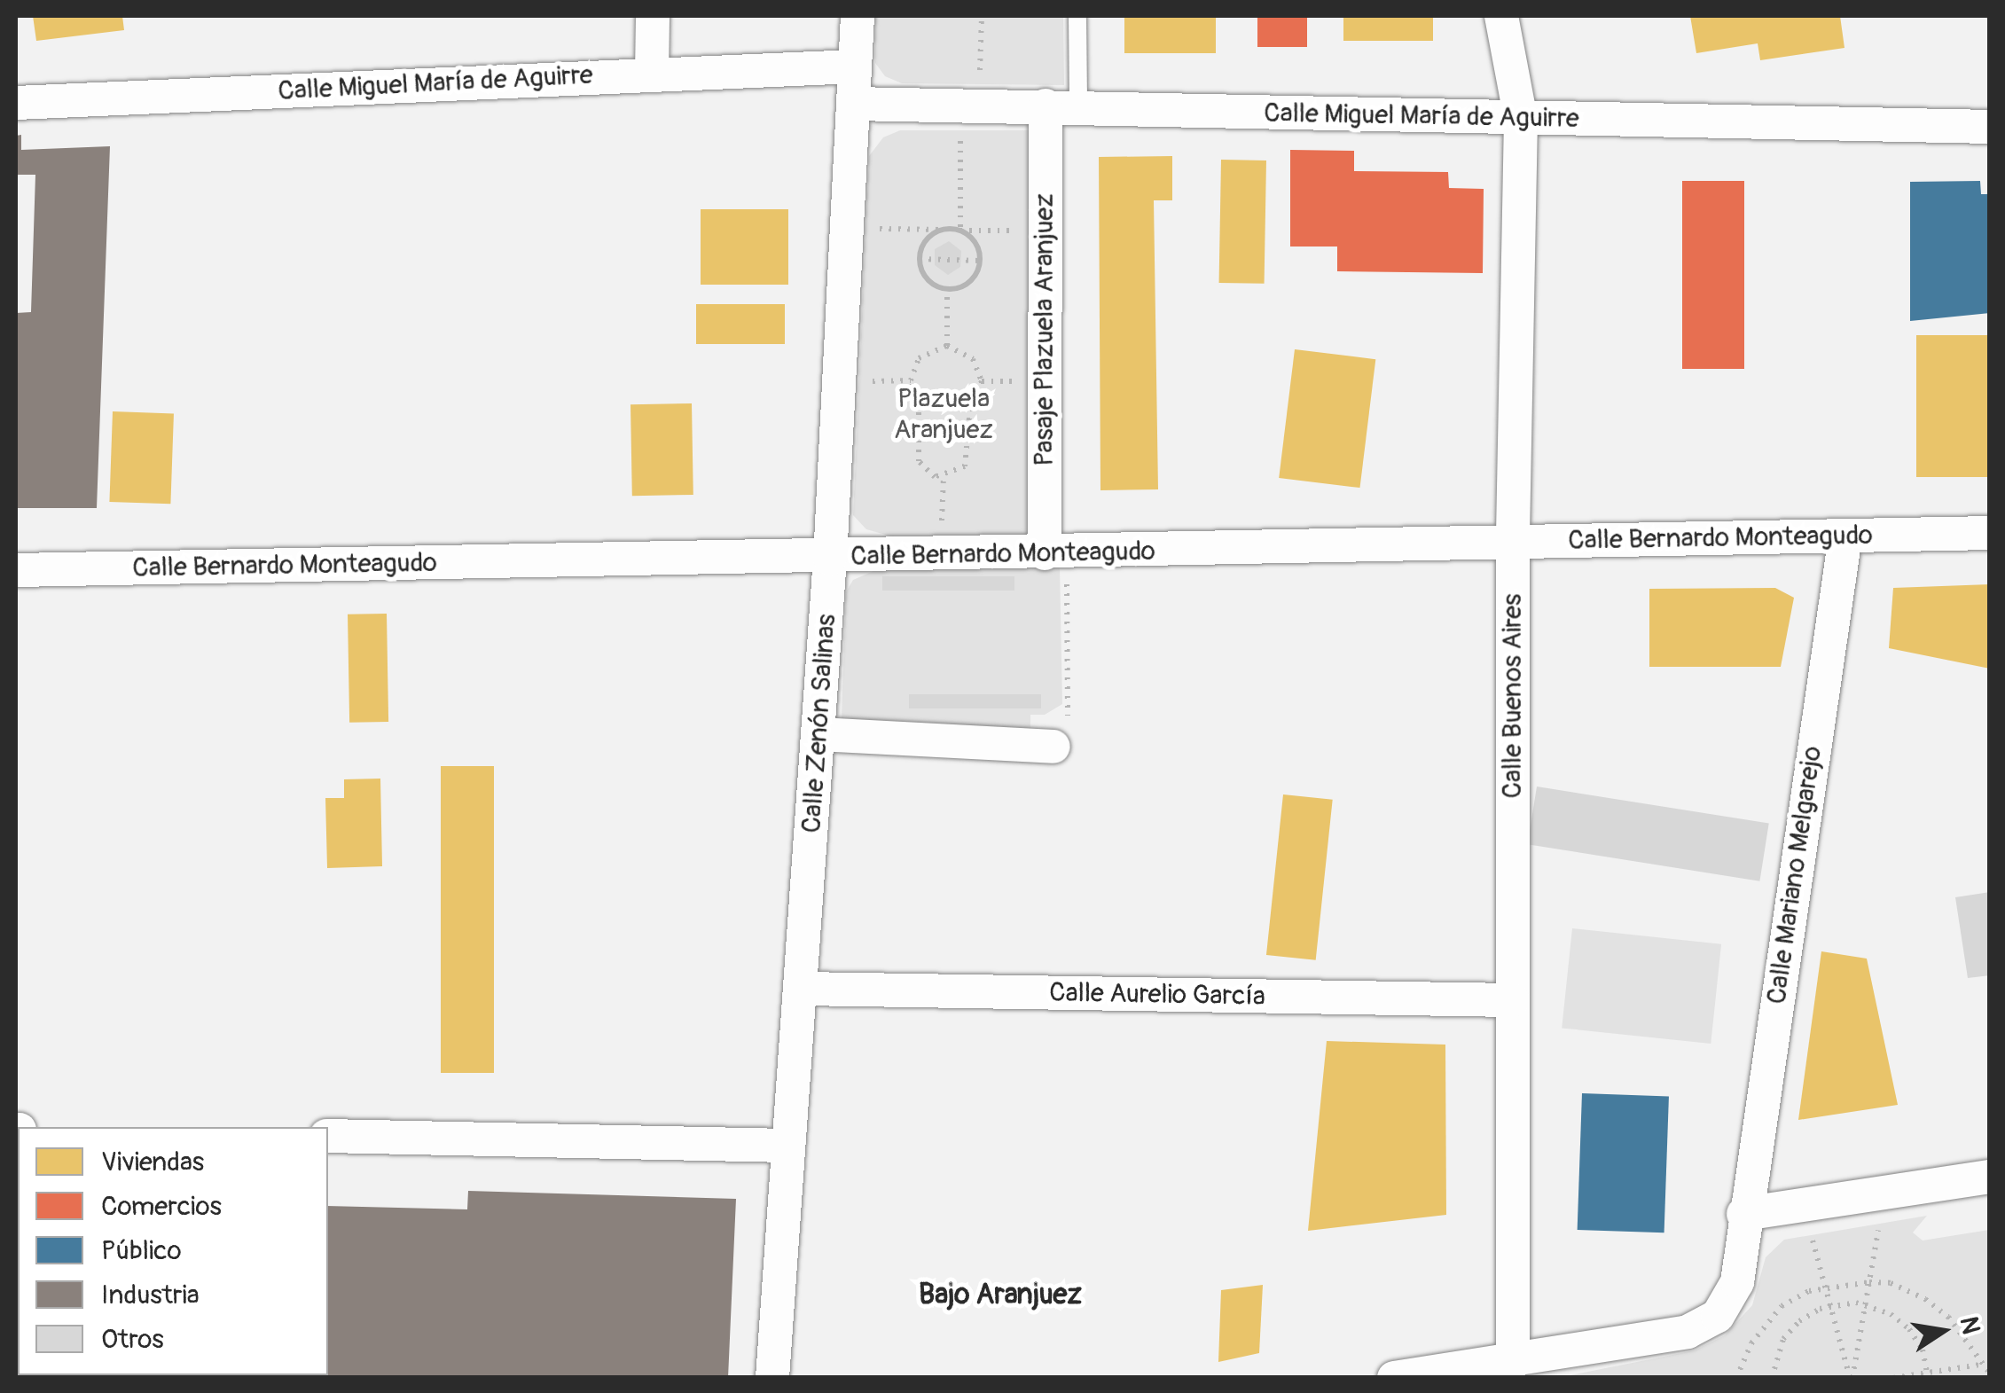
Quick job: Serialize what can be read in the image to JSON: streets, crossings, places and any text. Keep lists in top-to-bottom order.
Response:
{
  "streets": {
    "street": [
      "Calle Miguel María de Aguirre",
      "Pasaje Plazuela Aranjuez",
      "Calle Bernardo Monteagudo",
      "Calle Buenos Aires",
      "Calle Zenón Salinas",
      "Calle Mariano Melgarejo",
      "Calle Aurelio García"
    ]
  },
  "crossings": [
    ["Calle Miguel María de Aguirre", "Pasaje Plazuela Aranjuez"],
    ["Calle Miguel María de Aguirre", "Calle Buenos Aires"],
    ["Calle Miguel María de Aguirre", "Calle Zenón Salinas"],
    ["Pasaje Plazuela Aranjuez", "Calle Bernardo Monteagudo"],
    ["Calle Bernardo Monteagudo", "Calle Buenos Aires"],
    ["Calle Bernardo Monteagudo", "Calle Zenón Salinas"],
    ["Calle Bernardo Monteagudo", "Calle Mariano Melgarejo"],
    ["Calle Buenos Aires", "Calle Mariano Melgarejo"],
    ["Calle Buenos Aires", "Calle Aurelio García"],
    ["Calle Zenón Salinas", "Calle Aurelio García"]
  ],
  "districts": ["Bajo Aranjuez"],
  "parks": ["Plazuela Aranjuez"],
  "legend": [
    "Viviendas",
    "Comercios",
    "Público",
    "Industria",
    "Otros"
  ],
  "north": "right"
}
